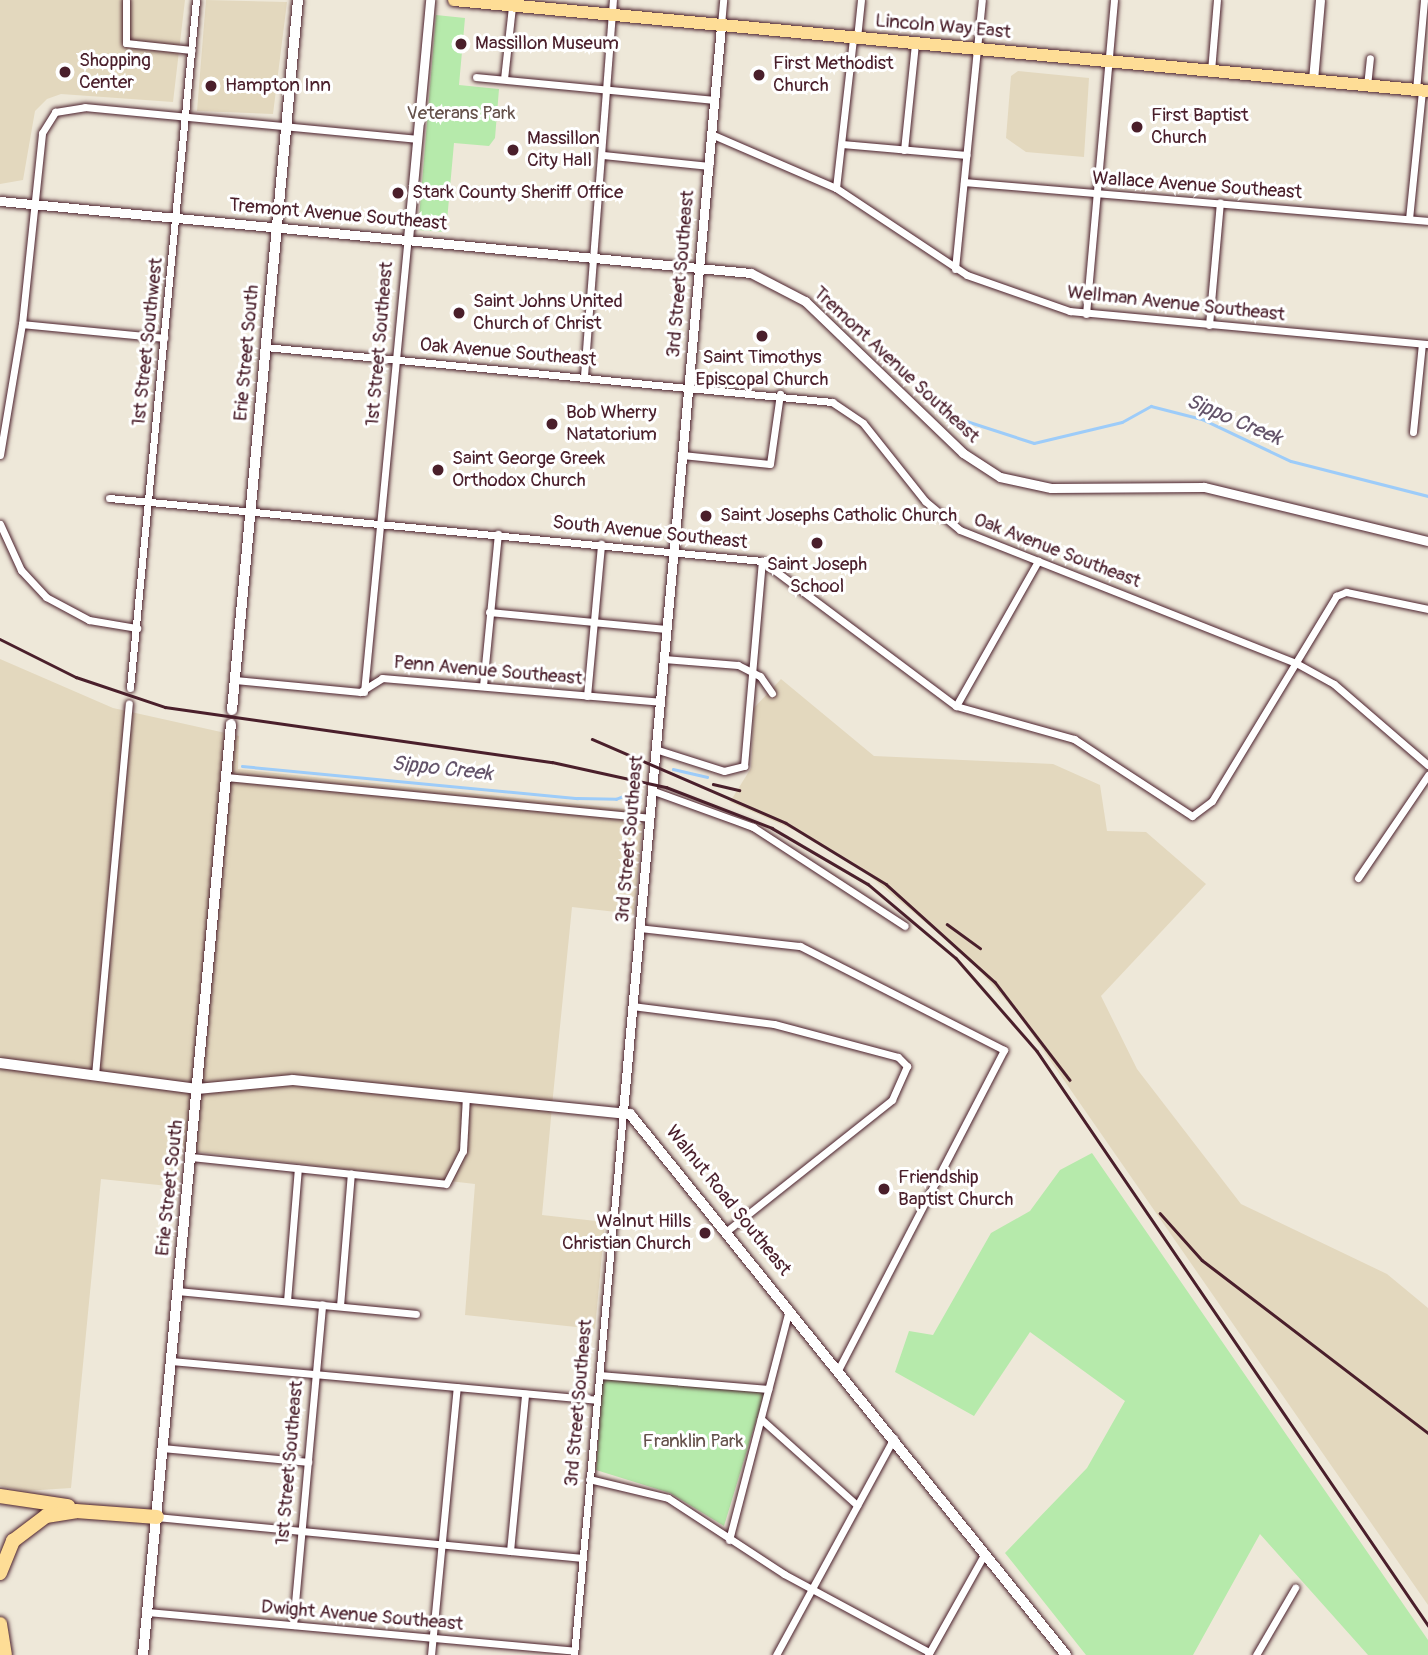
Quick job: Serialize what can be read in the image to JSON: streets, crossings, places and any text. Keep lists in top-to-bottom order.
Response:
{
  "streets": {
    "main road": ["Lincoln Way East", "Erie Street South", "Walnut Road Southeast"],
    "street": [
      "Wallace Avenue Southeast",
      "Tremont Avenue Southeast",
      "3rd Street Southeast",
      "Wellman Avenue Southeast",
      "1st Street Southwest",
      "1st Street Southeast",
      "Oak Avenue Southeast",
      "South Avenue Southeast",
      "Penn Avenue Southeast",
      "Dwight Avenue Southeast"
    ]
  },
  "crossings": [
    ["Lincoln Way East", "3rd Street Southeast"],
    ["Tremont Avenue Southeast", "3rd Street Southeast"],
    ["Tremont Avenue Southeast", "1st Street Southwest"],
    ["Tremont Avenue Southeast", "1st Street Southeast"],
    ["Tremont Avenue Southeast", "Erie Street South"],
    ["3rd Street Southeast", "Wellman Avenue Southeast"],
    ["3rd Street Southeast", "Oak Avenue Southeast"],
    ["3rd Street Southeast", "South Avenue Southeast"],
    ["3rd Street Southeast", "Penn Avenue Southeast"],
    ["3rd Street Southeast", "Walnut Road Southeast"],
    ["3rd Street Southeast", "Dwight Avenue Southeast"],
    ["1st Street Southwest", "South Avenue Southeast"],
    ["1st Street Southeast", "Oak Avenue Southeast"],
    ["1st Street Southeast", "South Avenue Southeast"],
    ["1st Street Southeast", "Penn Avenue Southeast"],
    ["1st Street Southeast", "Dwight Avenue Southeast"],
    ["Erie Street South", "Oak Avenue Southeast"],
    ["Erie Street South", "South Avenue Southeast"],
    ["Erie Street South", "Penn Avenue Southeast"],
    ["Erie Street South", "Dwight Avenue Southeast"],
    ["Oak Avenue Southeast", "South Avenue Southeast"]
  ],
  "water": ["Sippo Creek"],
  "parks": ["Veterans Park", "Franklin Park"],
  "places": [
    "Massillon Museum",
    "Shopping Center",
    "First Methodist Church",
    "Hampton Inn",
    "First Baptist Church",
    "Massillon City Hall",
    "Stark County Sheriff Office",
    "Saint Johns United Church of Christ",
    "Saint Timothys Episcopal Church",
    "Bob Wherry Natatorium",
    "Saint George Greek Orthodox Church",
    "Saint Josephs Catholic Church",
    "Saint Joseph School",
    "Friendship Baptist Church",
    "Walnut Hills Christian Church"
  ]
}
